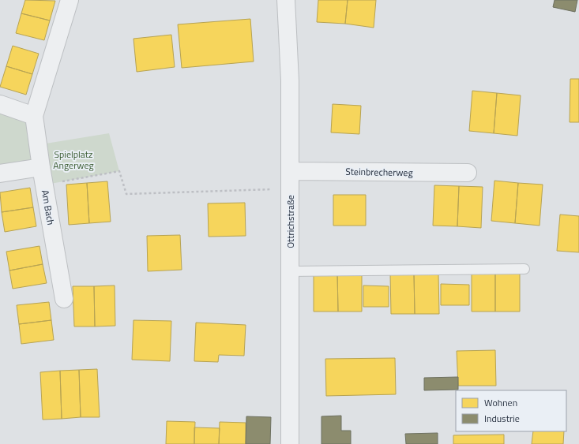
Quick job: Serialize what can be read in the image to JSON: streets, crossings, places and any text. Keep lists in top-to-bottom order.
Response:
{
  "streets": {
    "street": ["Steinbrecherweg", "Am Bach", "Ottrichstraße"]
  },
  "crossings": [
    ["Steinbrecherweg", "Ottrichstraße"]
  ],
  "parks": ["Spielplatz Angerweg"],
  "legend": ["Wohnen", "Industrie"]
}
